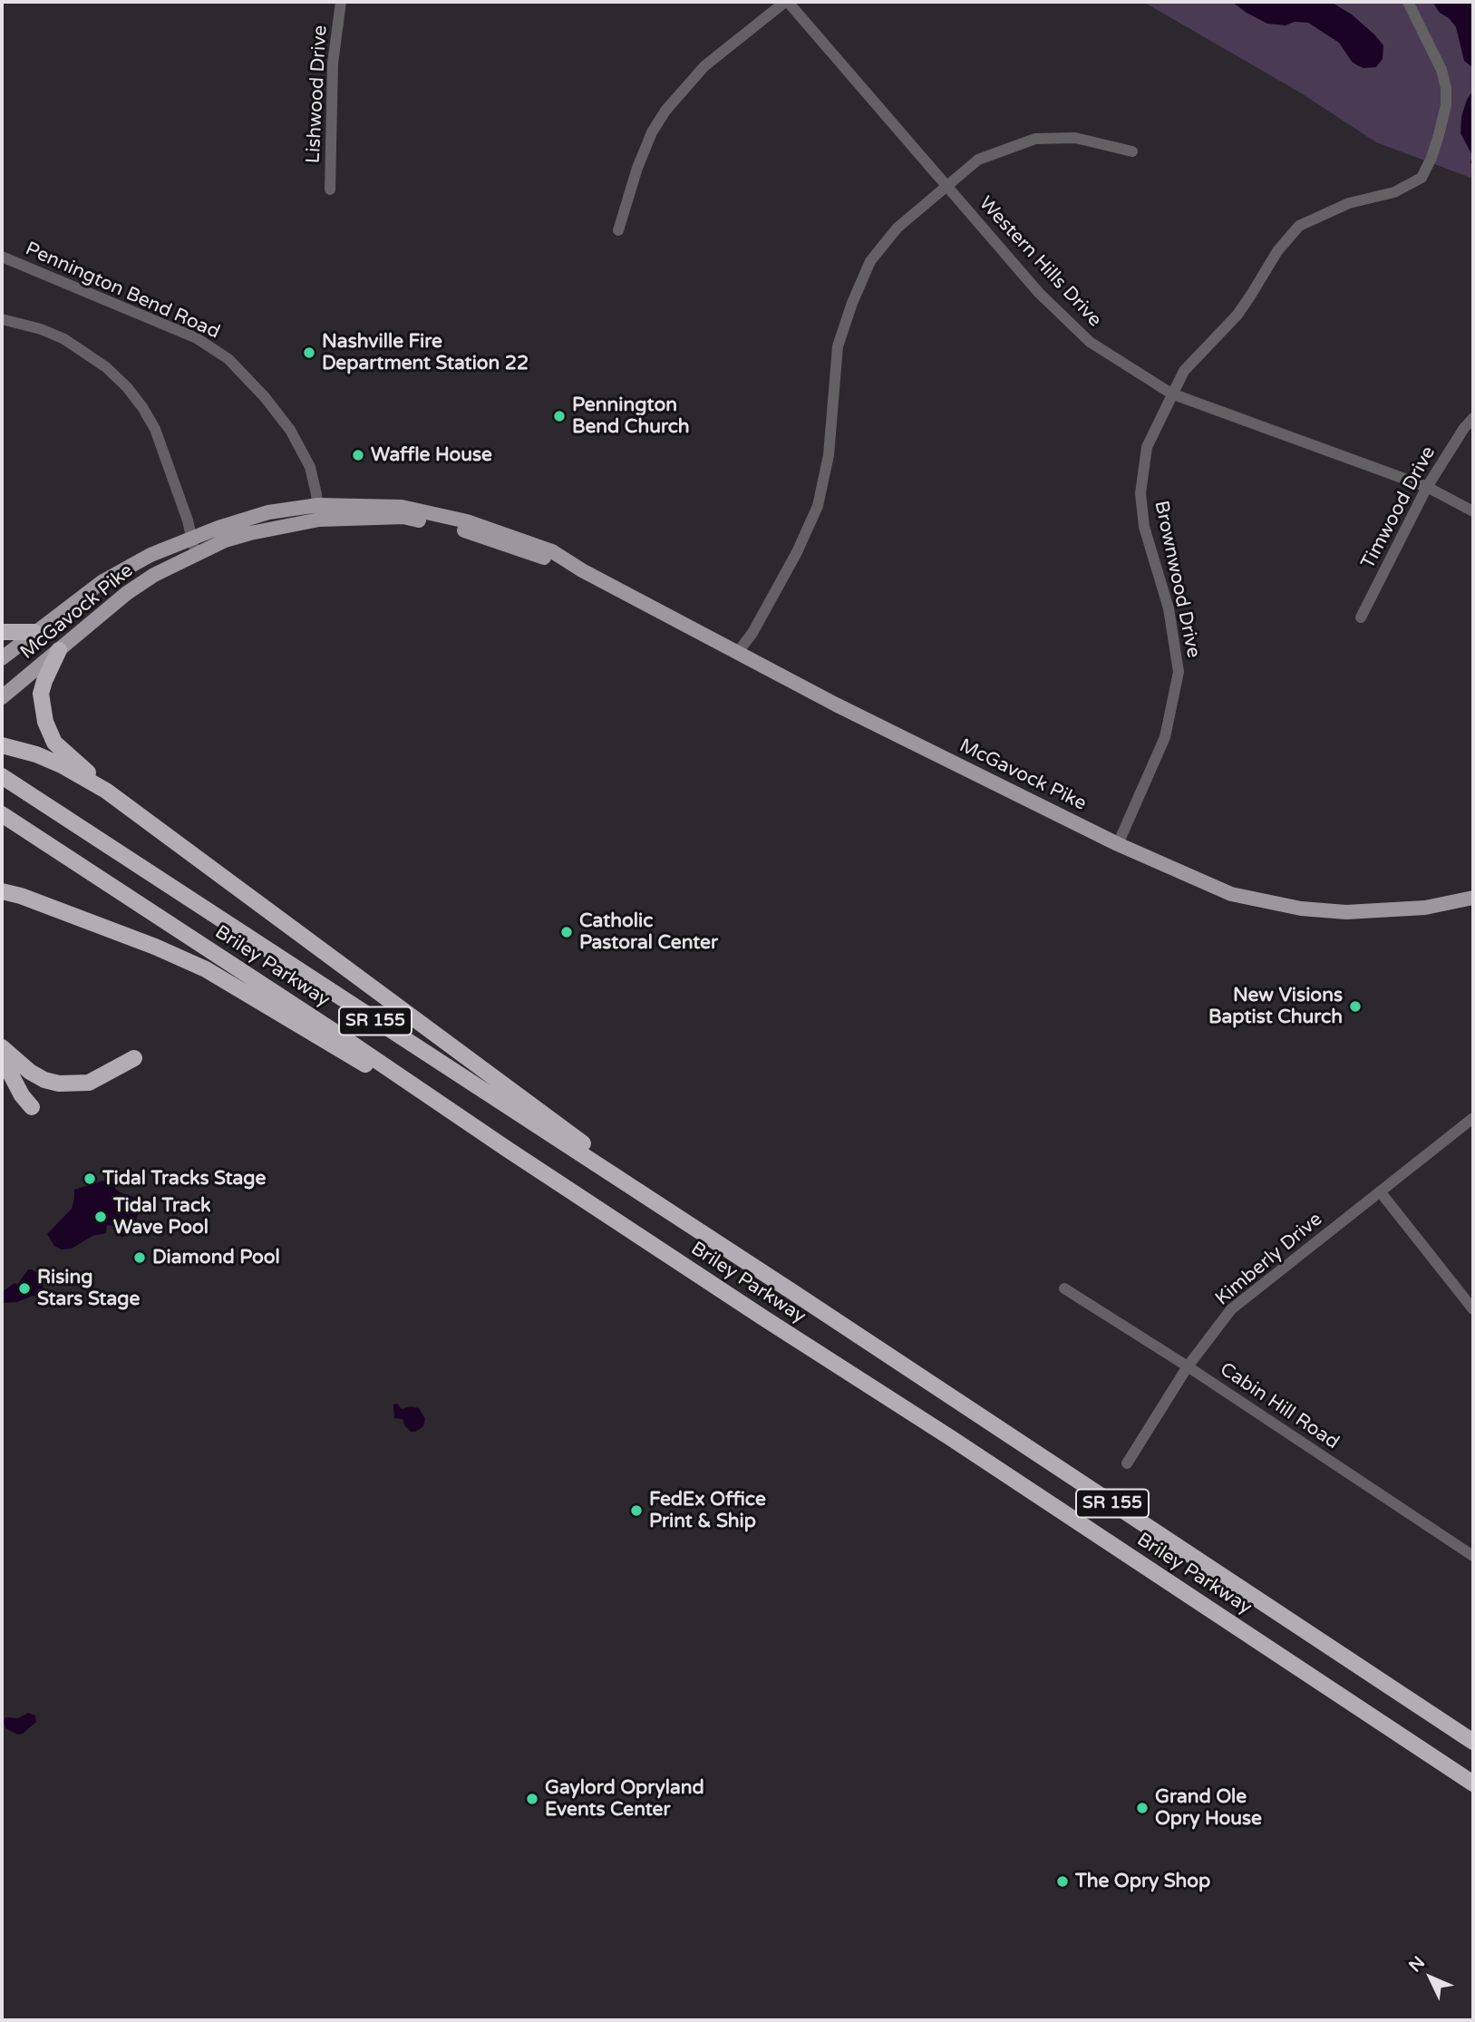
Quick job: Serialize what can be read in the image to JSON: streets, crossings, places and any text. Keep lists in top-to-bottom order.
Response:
{
  "streets": {
    "highway": ["Briley Parkway", "SR 155"],
    "main road": ["McGavock Pike"],
    "street": [
      "Lishwood Drive",
      "Western Hills Drive",
      "Pennington Bend Road",
      "Timwood Drive",
      "Brownwood Drive",
      "Kimberly Drive",
      "Cabin Hill Road"
    ]
  },
  "crossings": [
    ["Western Hills Drive", "Timwood Drive"],
    ["Western Hills Drive", "Brownwood Drive"],
    ["Pennington Bend Road", "McGavock Pike"],
    ["Brownwood Drive", "McGavock Pike"],
    ["Kimberly Drive", "Cabin Hill Road"]
  ],
  "places": [
    "Nashville Fire Department Station 22",
    "Pennington Bend Church",
    "Waffle House",
    "Catholic Pastoral Center",
    "New Visions Baptist Church",
    "Tidal Tracks Stage",
    "Tidal Track Wave Pool",
    "Diamond Pool",
    "Rising Stars Stage",
    "FedEx Office Print & Ship",
    "Gaylord Opryland Events Center",
    "Grand Ole Opry House",
    "The Opry Shop"
  ],
  "north": "top left"
}
